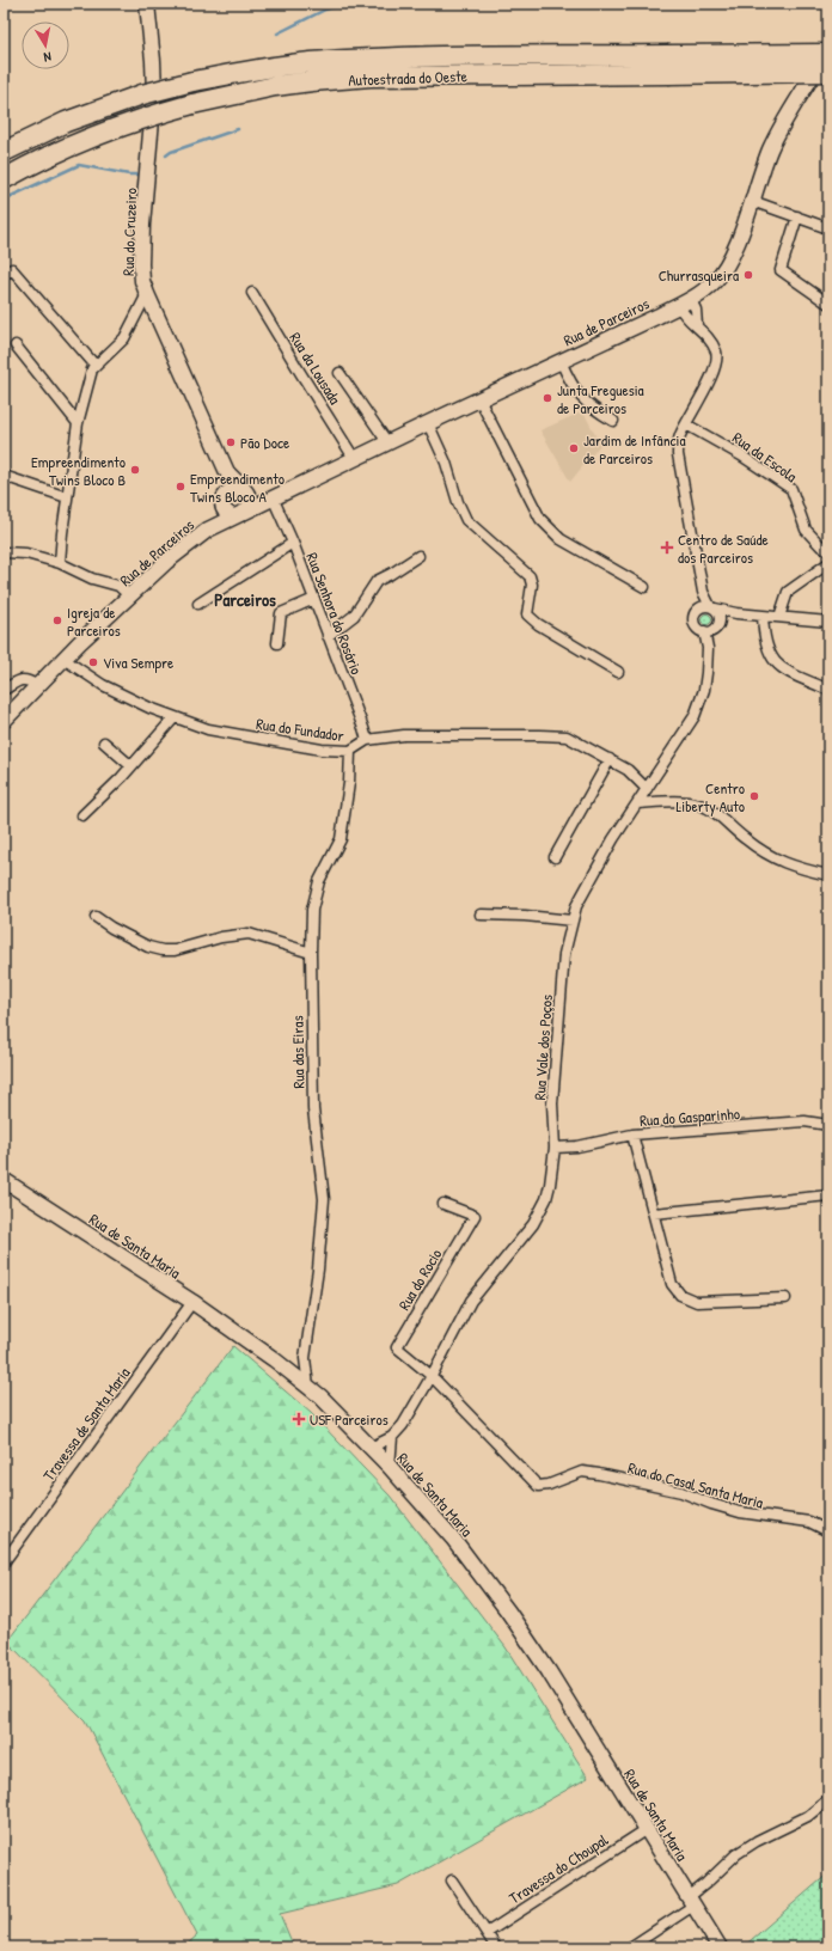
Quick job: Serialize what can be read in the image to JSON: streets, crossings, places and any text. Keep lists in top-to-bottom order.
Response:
{
  "streets": {
    "highway": ["Autoestrada do Oeste"],
    "street": [
      "Rua do Cruzeiro",
      "Rua de Parceiros",
      "Rua da Lousada",
      "Rua da Escola",
      "Rua Senhora do Rosário",
      "Rua do Fundador",
      "Rua Vale dos Poços",
      "Rua das Eiras",
      "Rua do Gasparinho",
      "Rua de Santa Maria",
      "Rua do Rocio",
      "Travessa de Santa Maria",
      "Rua do Casal Santa Maria",
      "Travessa do Choupal"
    ]
  },
  "crossings": [
    ["Rua do Cruzeiro", "Rua de Parceiros"],
    ["Rua de Parceiros", "Rua da Lousada"],
    ["Rua de Parceiros", "Rua Senhora do Rosário"],
    ["Rua de Parceiros", "Rua do Fundador"],
    ["Rua Senhora do Rosário", "Rua do Fundador"],
    ["Rua do Fundador", "Rua Vale dos Poços"],
    ["Rua do Fundador", "Rua das Eiras"],
    ["Rua Vale dos Poços", "Rua do Gasparinho"],
    ["Rua Vale dos Poços", "Rua de Santa Maria"],
    ["Rua Vale dos Poços", "Rua do Rocio"],
    ["Rua Vale dos Poços", "Rua do Casal Santa Maria"],
    ["Rua das Eiras", "Rua de Santa Maria"],
    ["Rua de Santa Maria", "Travessa de Santa Maria"],
    ["Rua de Santa Maria", "Travessa do Choupal"],
    ["Rua do Rocio", "Rua do Casal Santa Maria"]
  ],
  "districts": ["Parceiros"],
  "places": {
    "other": [
      "Churrasqueira",
      "Junta Freguesia de Parceiros",
      "Pão Doce",
      "Jardim de Infância de Parceiros",
      "Empreendimento Twins Bloco B",
      "Empreendimento Twins Bloco A",
      "Igreja de Parceiros",
      "Viva Sempre",
      "Centro Liberty Auto"
    ],
    "health": ["Centro de Saúde dos Parceiros", "USF Parceiros"]
  },
  "north": "bottom"
}
